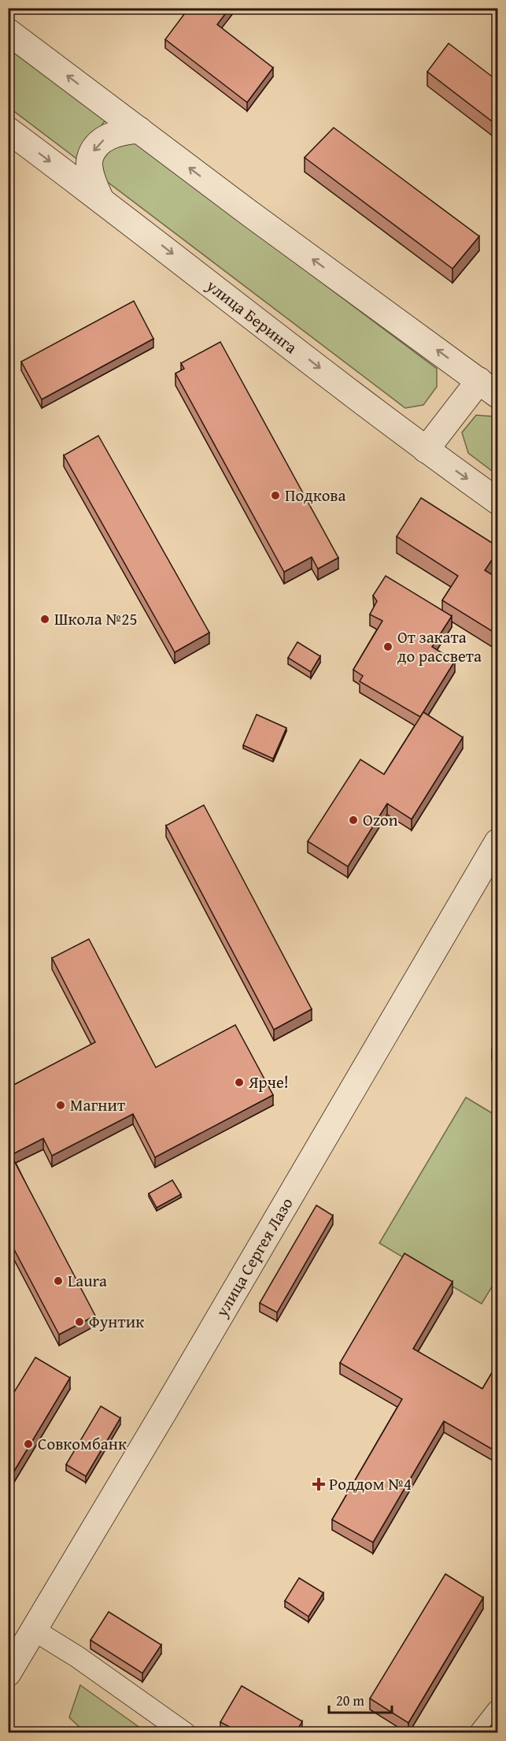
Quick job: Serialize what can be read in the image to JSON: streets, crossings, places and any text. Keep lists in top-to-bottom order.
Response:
{
  "streets": {
    "street": ["улица Беринга", "улица Сергея Лазо"]
  },
  "places": {
    "other": [
      "Подкова",
      "Школа №25",
      "От заката до рассвета",
      "Ozon",
      "Ярче!",
      "Магнит",
      "Laura",
      "Фунтик",
      "Совкомбанк"
    ],
    "health": ["Роддом №4"]
  },
  "scale_bar": "20 m"
}
